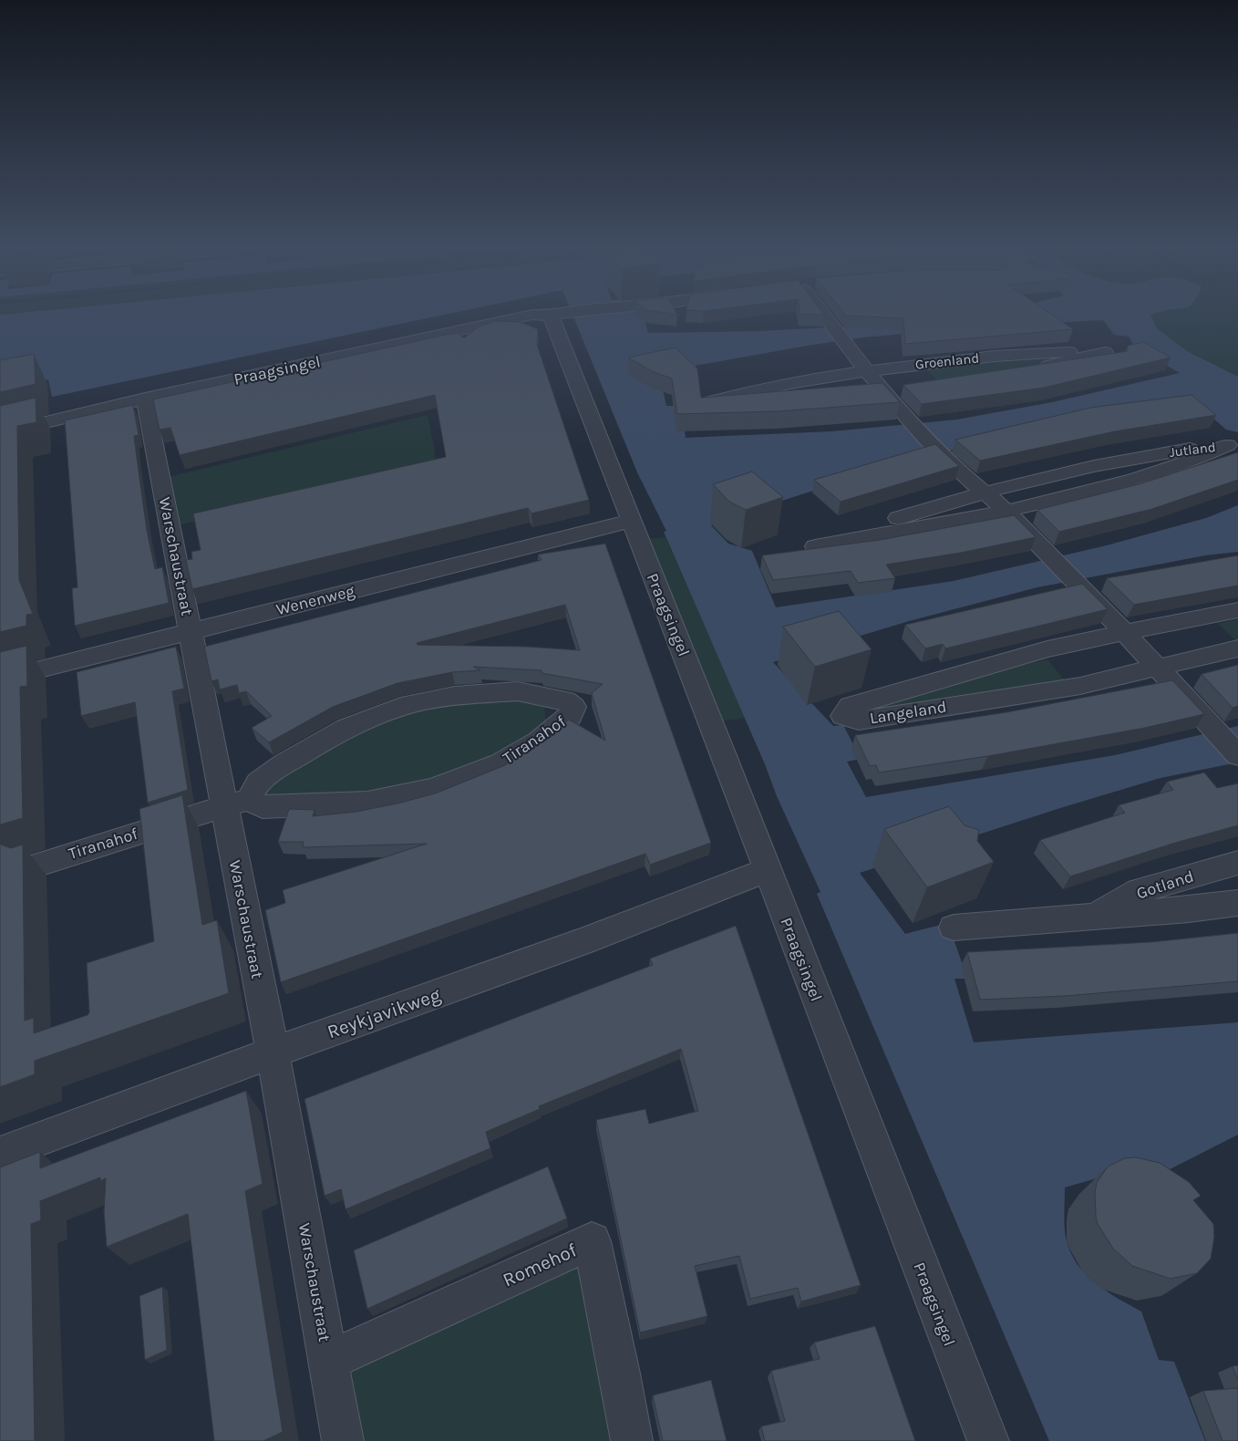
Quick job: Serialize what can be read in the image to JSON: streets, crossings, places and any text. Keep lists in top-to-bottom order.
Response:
{
  "streets": {
    "street": [
      "Groenland",
      "Praagsingel",
      "Jutland",
      "Warschaustraat",
      "Wenenweg",
      "Langeland",
      "Tiranahof",
      "Gotland",
      "Reykjavikweg",
      "Romehof"
    ]
  },
  "crossings": [
    ["Praagsingel", "Warschaustraat"],
    ["Praagsingel", "Wenenweg"],
    ["Praagsingel", "Reykjavikweg"],
    ["Warschaustraat", "Wenenweg"],
    ["Warschaustraat", "Tiranahof"],
    ["Warschaustraat", "Reykjavikweg"],
    ["Warschaustraat", "Romehof"]
  ]
}
